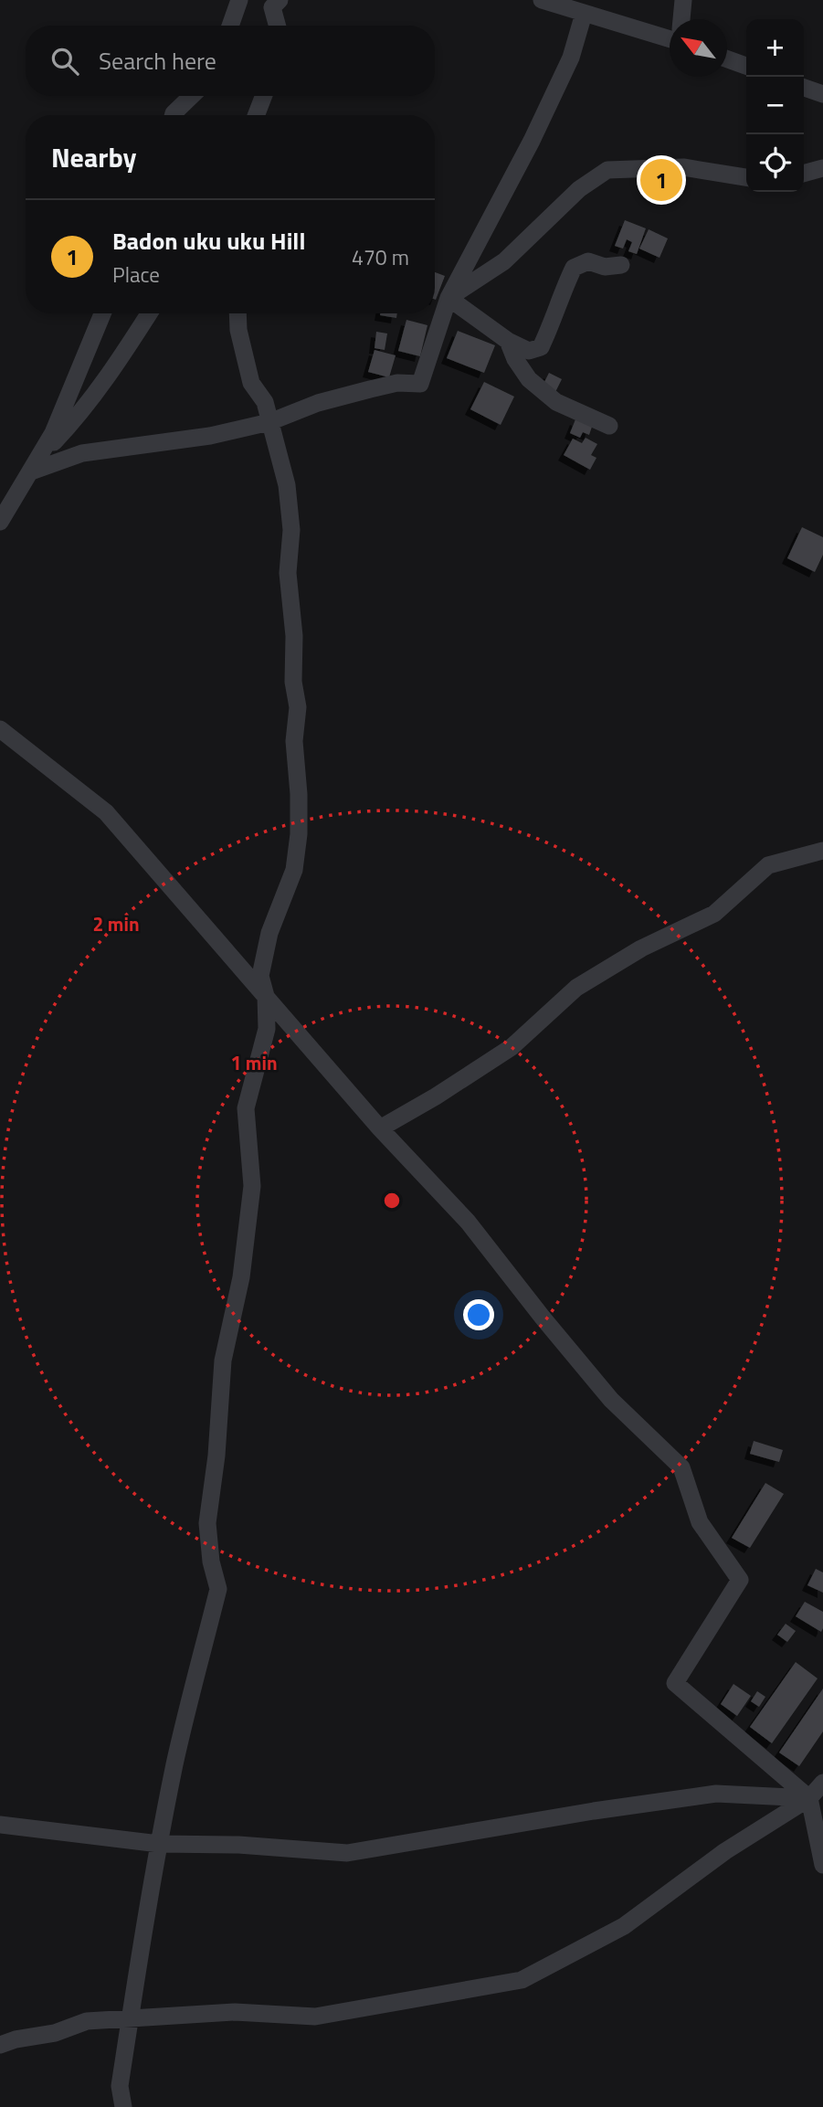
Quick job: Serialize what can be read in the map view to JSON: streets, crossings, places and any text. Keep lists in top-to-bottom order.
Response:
{
  "north": "top left",
  "page": {
    "map_buttons": ["+", "−"],
    "search": "Search here",
    "heading": "Nearby",
    "pins": "1",
    "list": [
      {
        "mark": "1",
        "name": "Badon uku uku Hill",
        "note": "Place",
        "value": "470 m"
      }
    ]
  },
  "rings": ["2 min", "1 min"]
}
